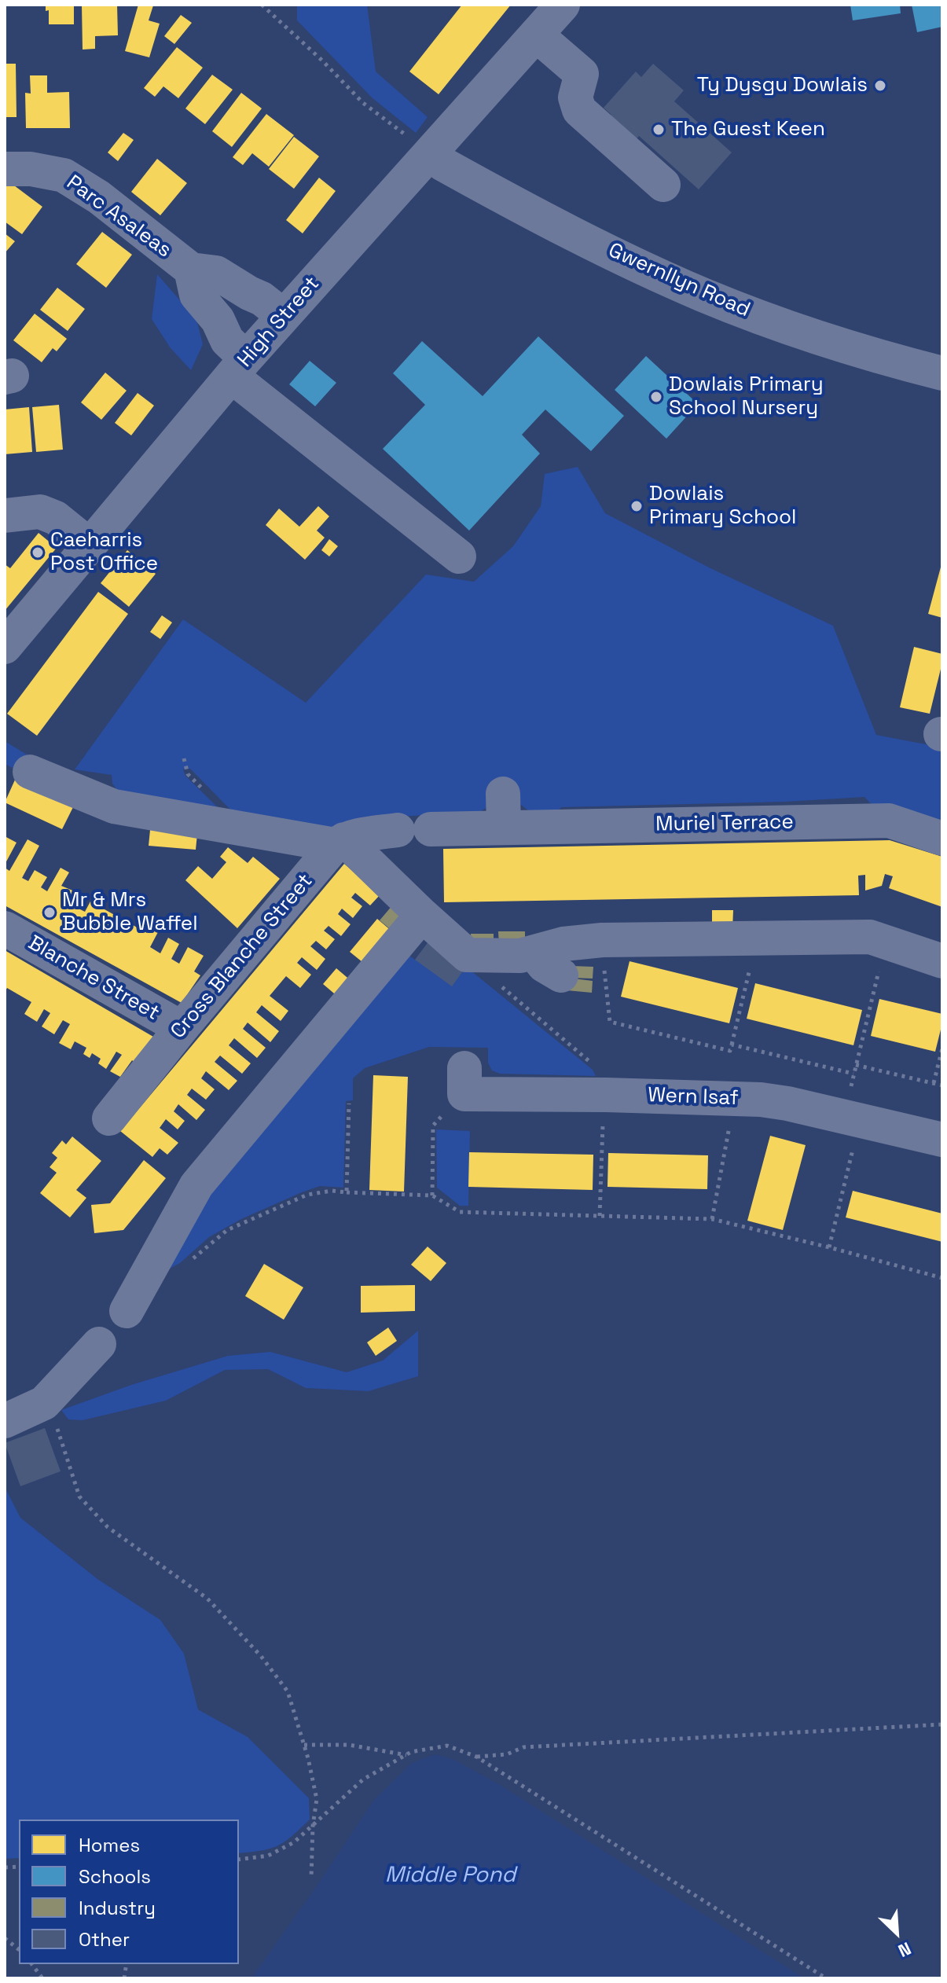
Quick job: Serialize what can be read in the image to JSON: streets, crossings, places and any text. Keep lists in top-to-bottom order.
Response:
{
  "streets": {
    "street": [
      "Parc Asaleas",
      "Gwernllyn Road",
      "High Street",
      "Muriel Terrace",
      "Cross Blanche Street",
      "Blanche Street",
      "Wern Isaf"
    ]
  },
  "crossings": [
    ["Parc Asaleas", "High Street"],
    ["Gwernllyn Road", "High Street"],
    ["Muriel Terrace", "Cross Blanche Street"],
    ["Cross Blanche Street", "Blanche Street"]
  ],
  "water": ["Middle Pond"],
  "places": [
    "Ty Dysgu Dowlais",
    "The Guest Keen",
    "Dowlais Primary School Nursery",
    "Dowlais Primary School",
    "Caeharris Post Office",
    "Mr & Mrs Bubble Waffel"
  ],
  "legend": [
    "Homes",
    "Schools",
    "Industry",
    "Other"
  ],
  "north": "bottom right"
}
